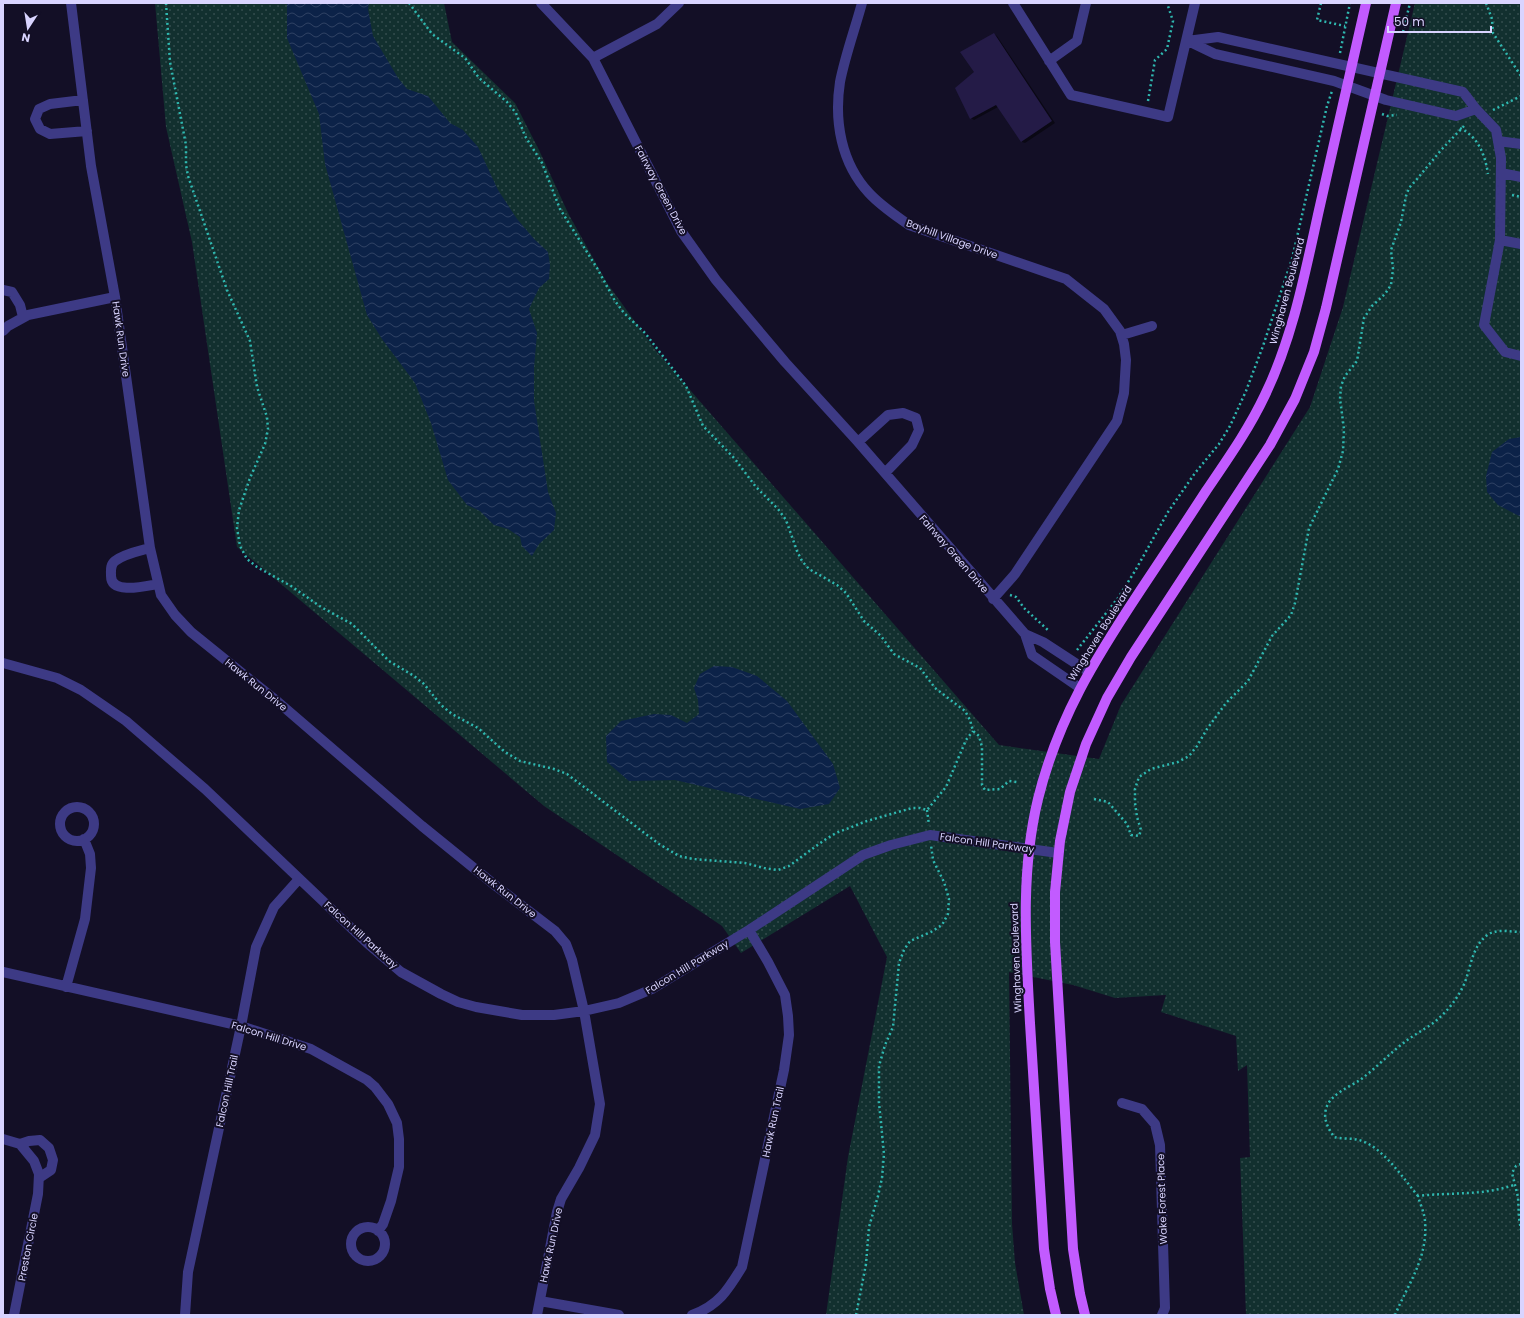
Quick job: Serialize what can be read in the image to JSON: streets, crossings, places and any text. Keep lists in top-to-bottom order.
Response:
{
  "streets": {
    "main road": ["Winghaven Boulevard"],
    "street": [
      "Fairway Green Drive",
      "Bayhill Village Drive",
      "Hawk Run Drive",
      "Falcon Hill Parkway",
      "Falcon Hill Drive",
      "Falcon Hill Trail",
      "Hawk Run Trail",
      "Wake Forest Place",
      "Preston Circle"
    ]
  },
  "crossings": [
    ["Fairway Green Drive", "Bayhill Village Drive"],
    ["Fairway Green Drive", "Winghaven Boulevard"],
    ["Winghaven Boulevard", "Falcon Hill Parkway"],
    ["Hawk Run Drive", "Falcon Hill Parkway"],
    ["Falcon Hill Parkway", "Falcon Hill Trail"],
    ["Falcon Hill Parkway", "Hawk Run Trail"],
    ["Falcon Hill Drive", "Falcon Hill Trail"]
  ],
  "scale_bar": "50 m",
  "north": "bottom"
}
